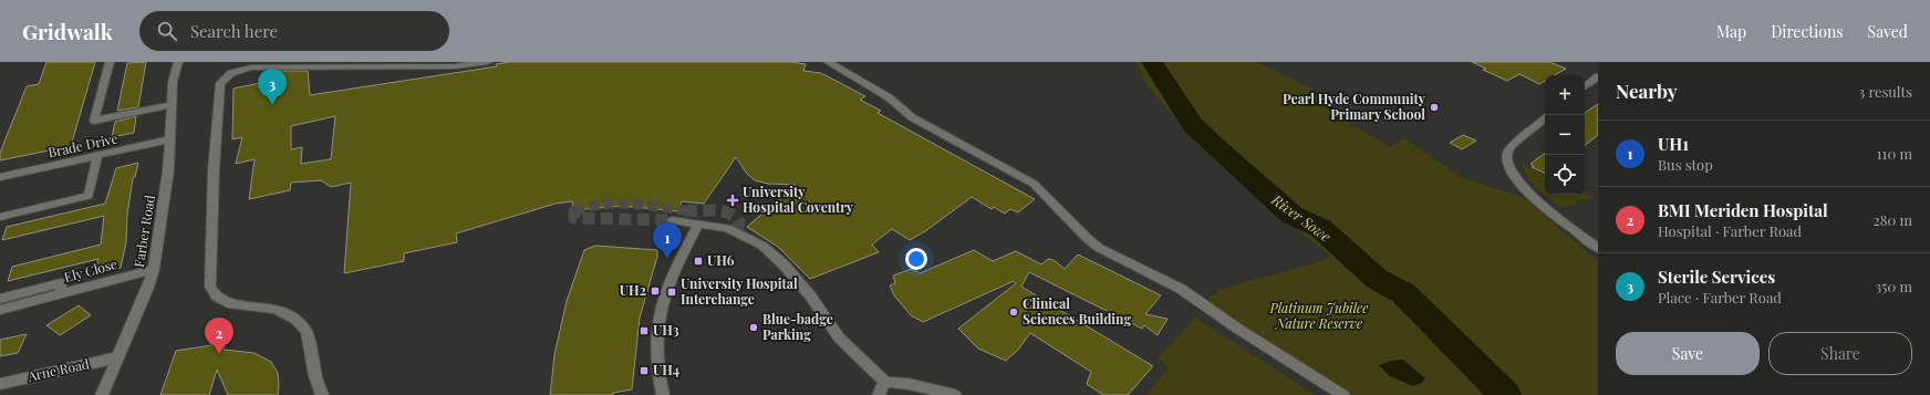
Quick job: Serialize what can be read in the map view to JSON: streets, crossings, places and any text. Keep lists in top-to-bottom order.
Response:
{
  "streets": {
    "street": [
      "Brade Drive",
      "Farber Road",
      "Ely Close",
      "Arne Road"
    ]
  },
  "crossings": [
    ["Brade Drive", "Farber Road"],
    ["Farber Road", "Ely Close"],
    ["Farber Road", "Arne Road"]
  ],
  "water": ["River Sowe"],
  "parks": ["Platinum Jubilee Nature Reserve"],
  "places": {
    "other": ["Pearl Hyde Community Primary School", "Clinical Sciences Building", "Blue-badge Parking"],
    "health": ["University Hospital Coventry"],
    "transit": [
      "UH6",
      "UH2",
      "University Hospital Interchange",
      "UH3",
      "UH4"
    ]
  },
  "page": {
    "header": "Gridwalk",
    "search": "Search here",
    "nav": ["Map", "Directions", "Saved"],
    "heading": ["Nearby", "3 results"],
    "pins": ["3", "1", "2"],
    "map_buttons": ["+", "−"],
    "list": [
      {
        "mark": "1",
        "name": "UH1",
        "note": "Bus stop",
        "value": "110 m"
      },
      {
        "mark": "2",
        "name": "BMI Meriden Hospital",
        "note": "Hospital · Farber Road",
        "value": "280 m"
      },
      {
        "mark": "3",
        "name": "Sterile Services",
        "note": "Place · Farber Road",
        "value": "350 m"
      }
    ],
    "buttons": ["Save", "Share"]
  }
}
